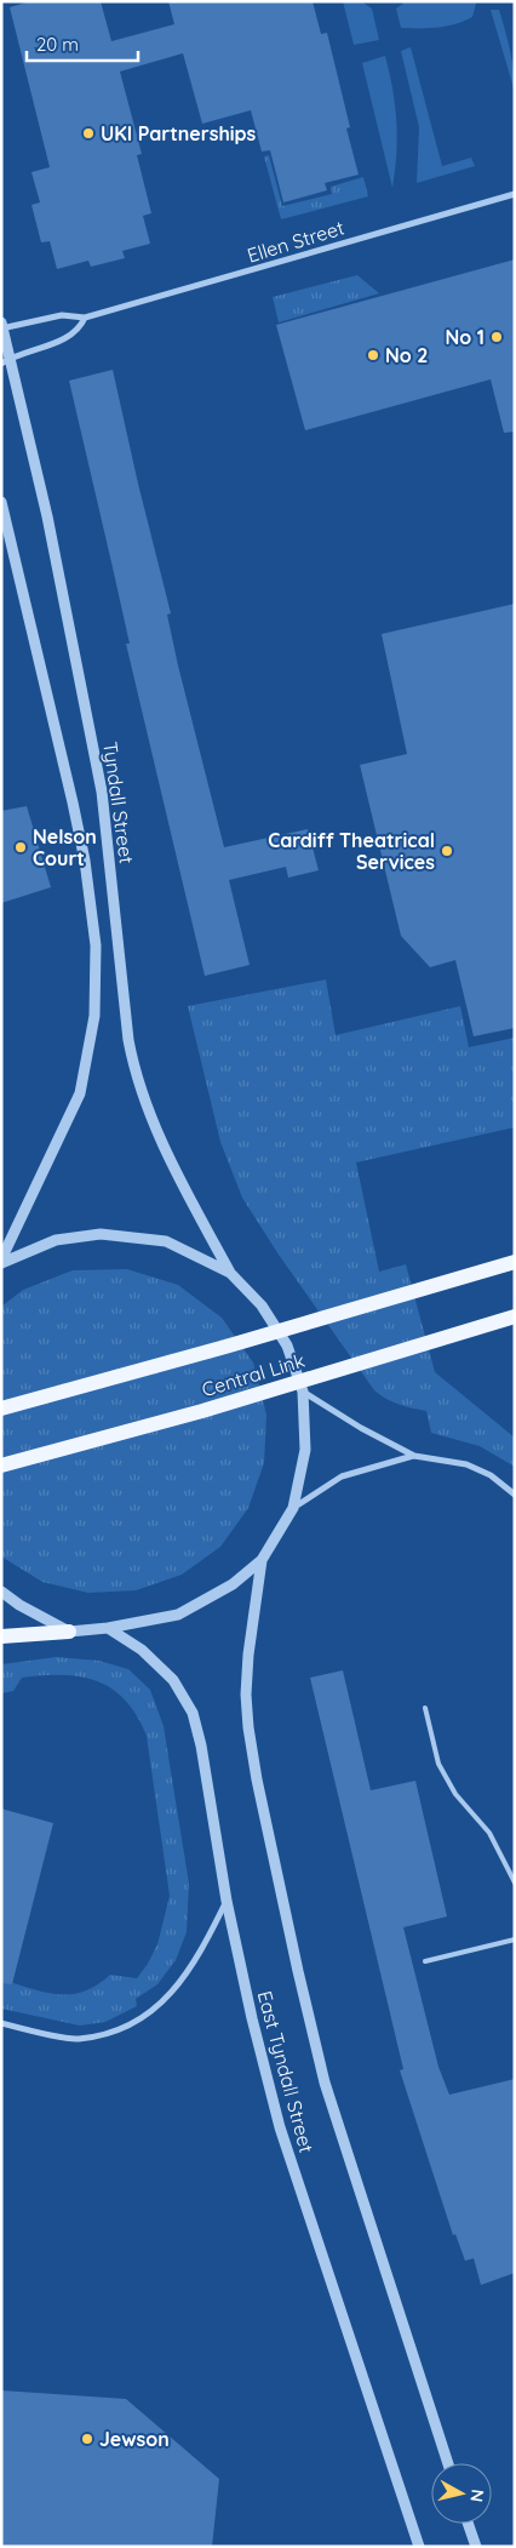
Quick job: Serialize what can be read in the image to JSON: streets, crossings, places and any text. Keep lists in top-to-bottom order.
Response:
{
  "streets": {
    "main road": ["Central Link"],
    "street": ["Ellen Street", "Tyndall Street", "East Tyndall Street"]
  },
  "crossings": [
    ["Ellen Street", "Tyndall Street"]
  ],
  "places": [
    "UKI Partnerships",
    "No 1",
    "No 2",
    "Nelson Court",
    "Cardiff Theatrical Services",
    "Jewson"
  ],
  "scale_bar": "20 m",
  "north": "right"
}
